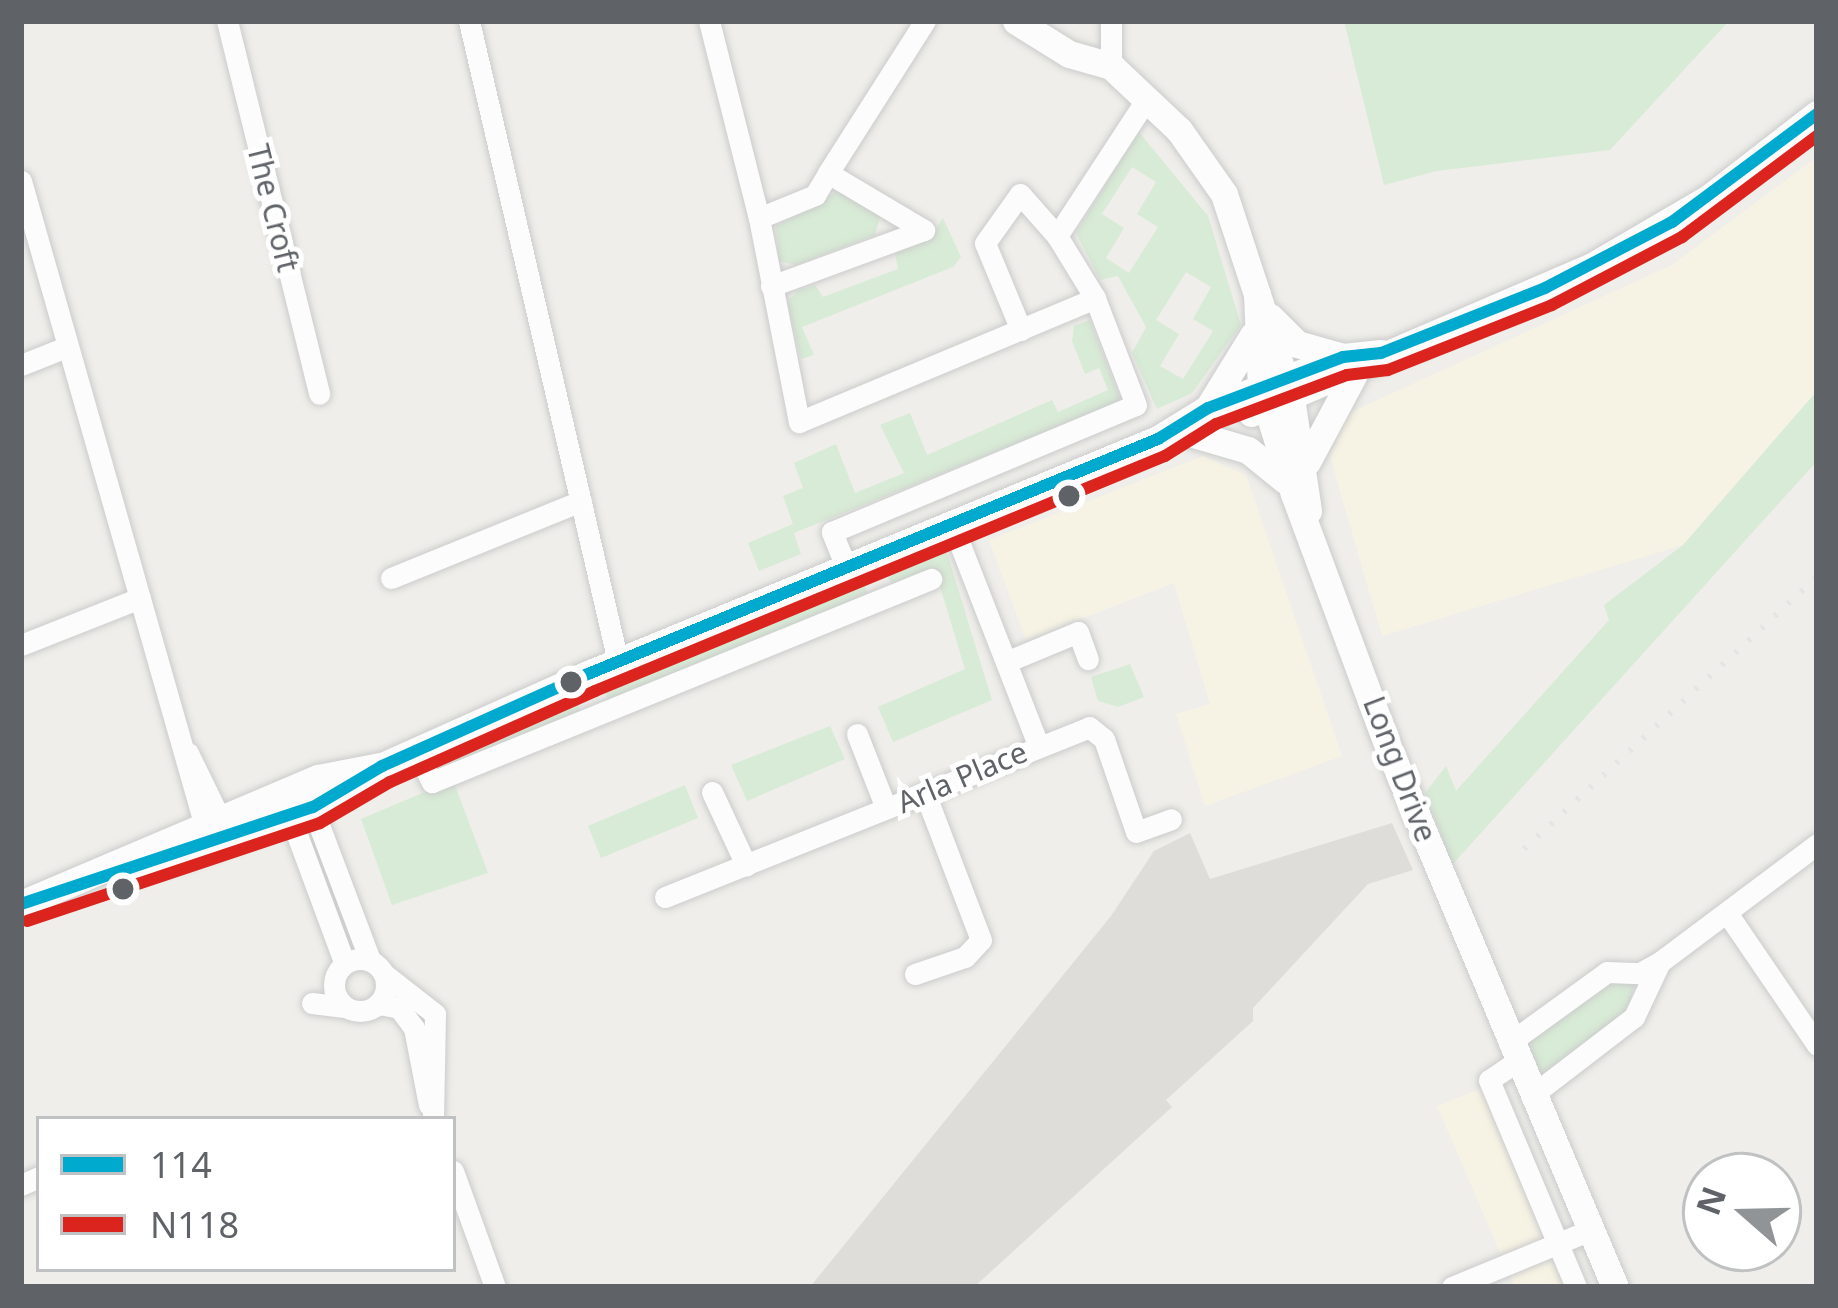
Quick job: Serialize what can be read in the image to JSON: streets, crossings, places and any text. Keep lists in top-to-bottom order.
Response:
{
  "streets": {
    "street": ["The Croft", "Long Drive", "Arla Place"]
  },
  "lines": ["transit line 114", "transit line N118"],
  "legend": ["114", "N118"],
  "north": "left"
}
